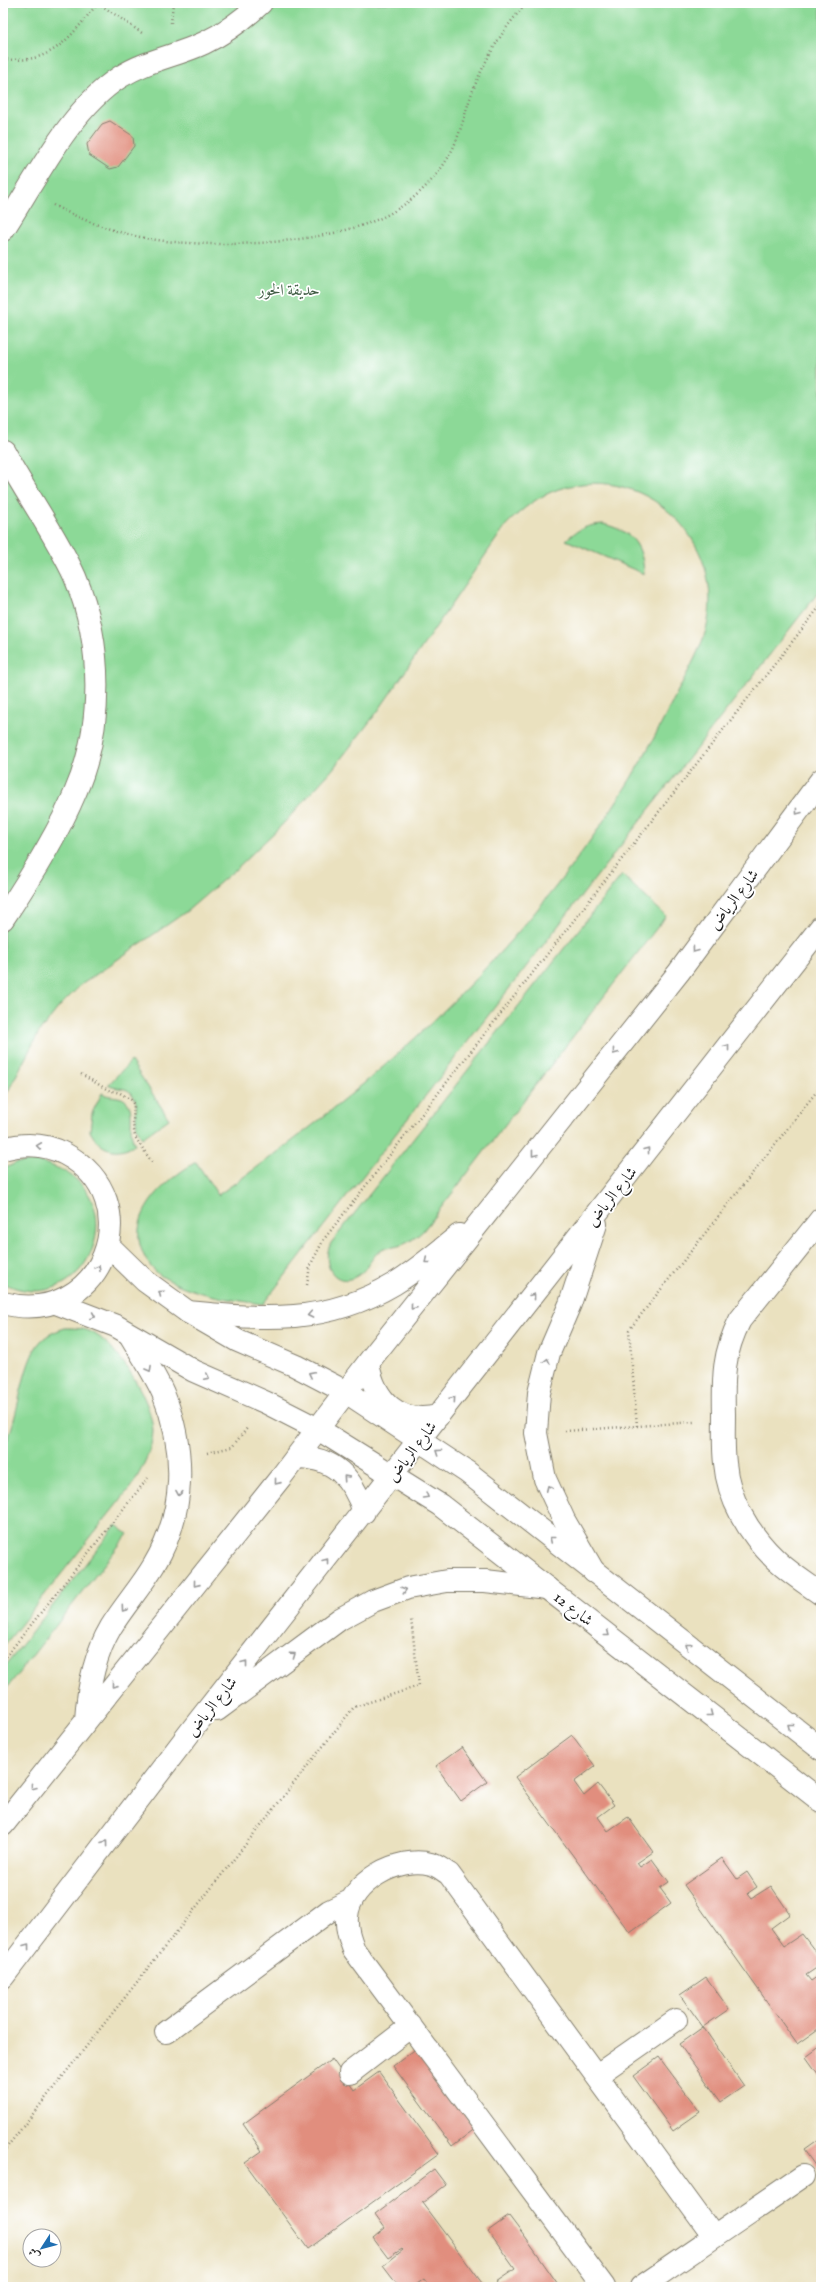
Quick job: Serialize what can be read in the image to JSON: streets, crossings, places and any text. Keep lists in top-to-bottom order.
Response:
{
  "streets": {
    "main road": ["شارع الرياض", "شارع 12"]
  },
  "crossings": [
    ["شارع الرياض", "شارع 12"]
  ],
  "parks": ["حديقة الخور"],
  "north": "bottom left"
}
